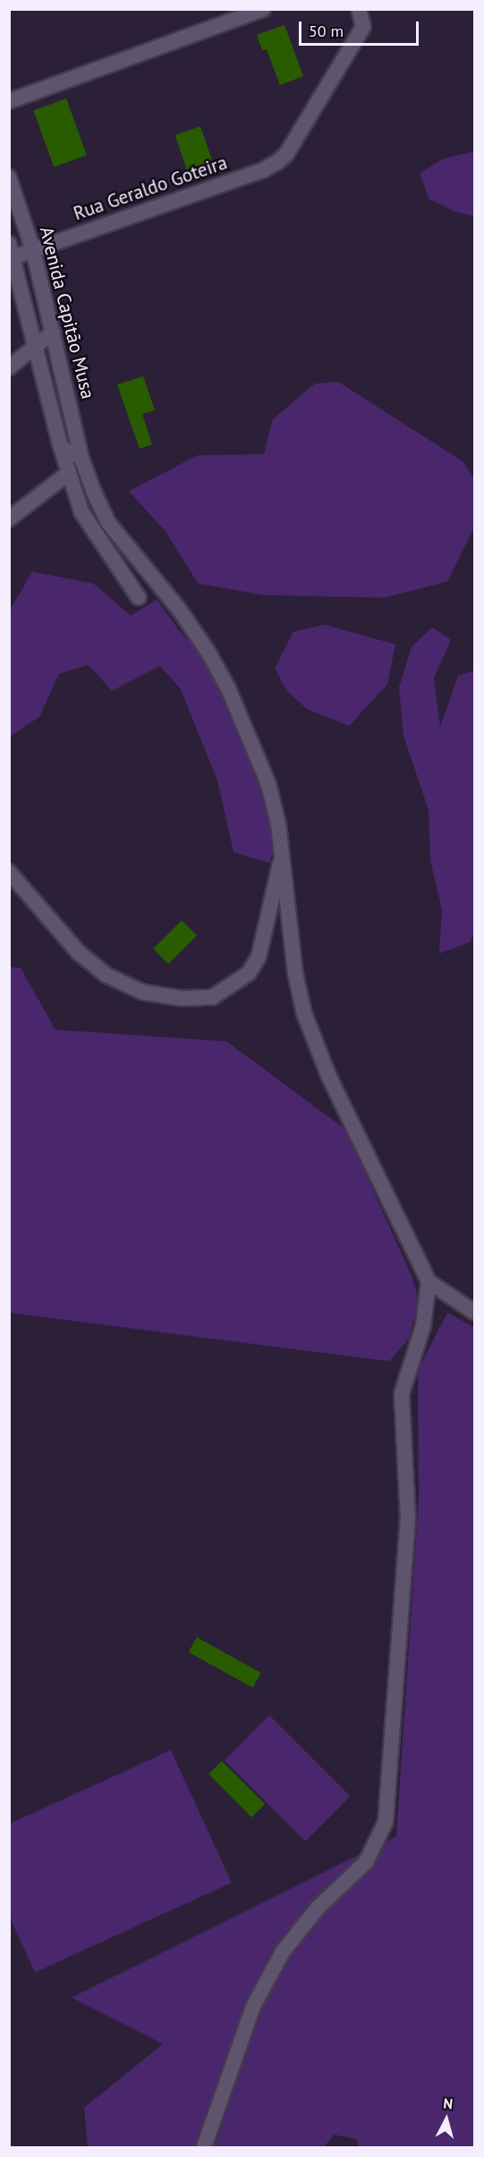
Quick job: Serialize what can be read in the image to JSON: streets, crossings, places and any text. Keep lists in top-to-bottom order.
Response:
{
  "streets": {
    "street": ["Rua Geraldo Goteira", "Avenida Capitão Musa"]
  },
  "crossings": [
    ["Rua Geraldo Goteira", "Avenida Capitão Musa"]
  ],
  "scale_bar": "50 m",
  "north": "top"
}
